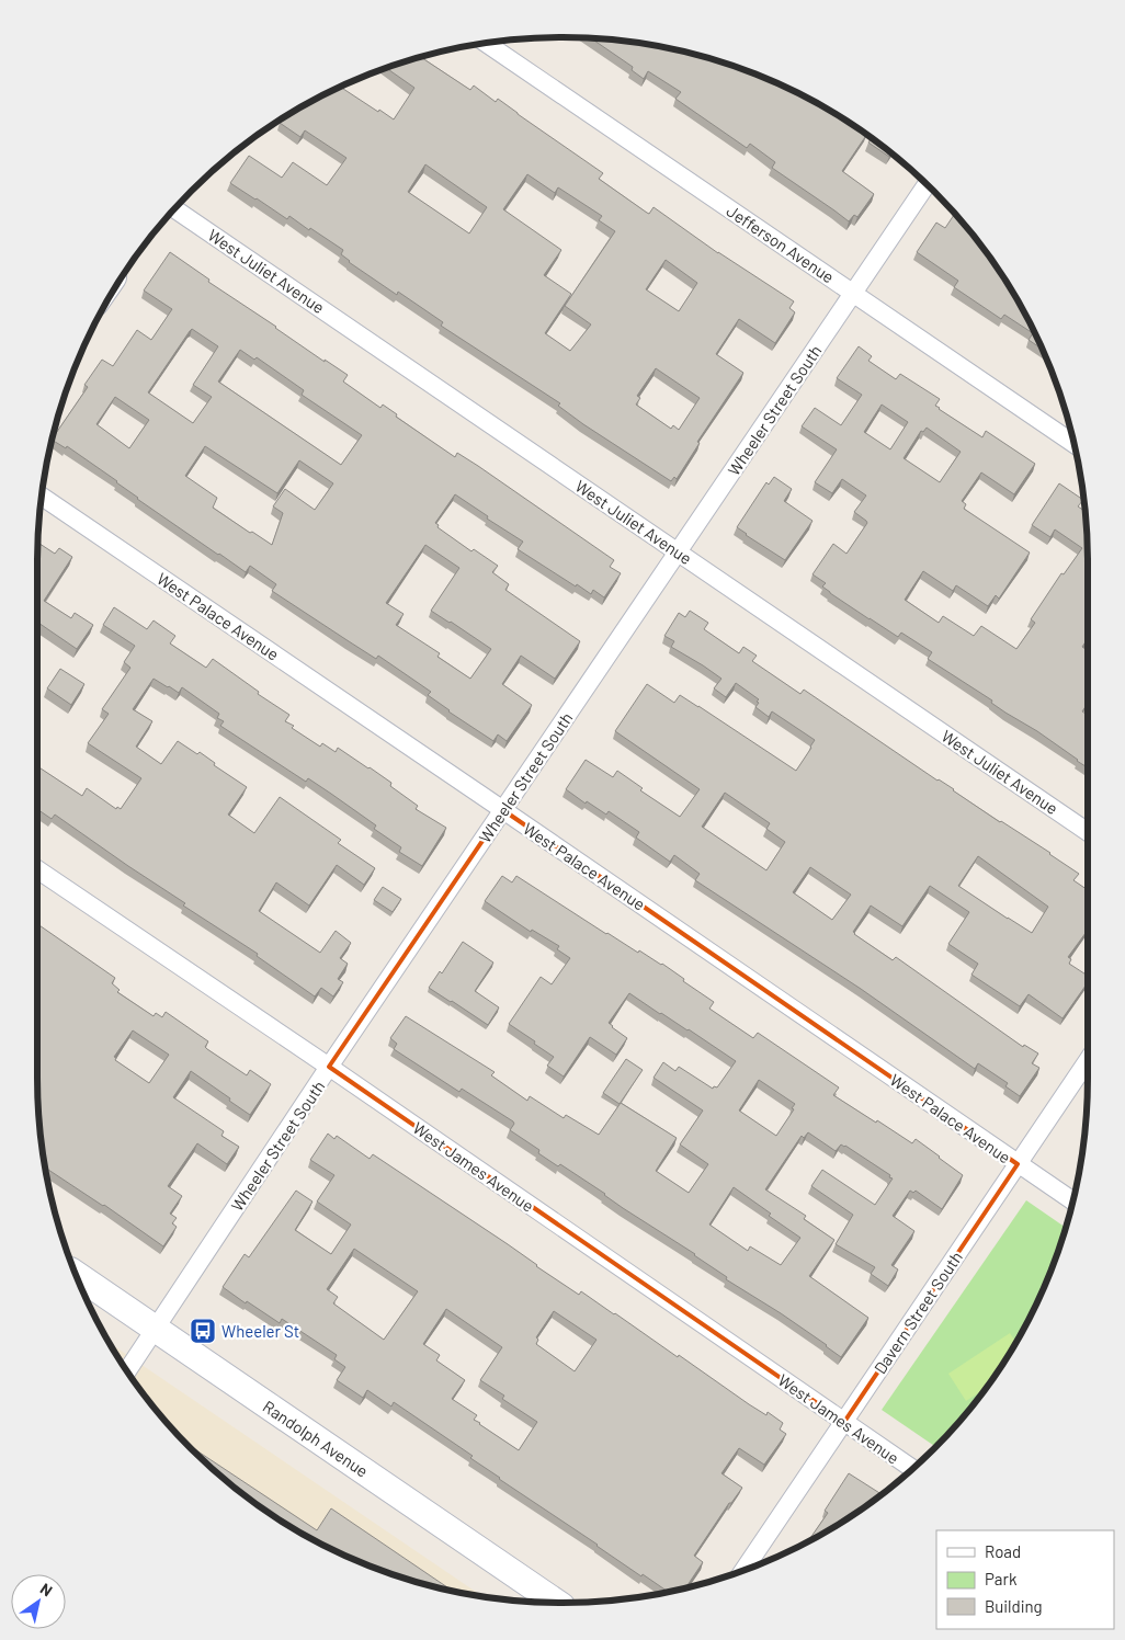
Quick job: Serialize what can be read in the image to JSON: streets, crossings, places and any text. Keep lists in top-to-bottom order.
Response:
{
  "streets": {
    "main road": ["Randolph Avenue"],
    "street": [
      "Jefferson Avenue",
      "West Juliet Avenue",
      "Wheeler Street South",
      "West Palace Avenue",
      "West James Avenue",
      "Davern Street South"
    ]
  },
  "crossings": [
    ["Jefferson Avenue", "Wheeler Street South"],
    ["West Juliet Avenue", "Wheeler Street South"],
    ["Wheeler Street South", "West Palace Avenue"],
    ["Wheeler Street South", "West James Avenue"],
    ["Wheeler Street South", "Randolph Avenue"],
    ["West Palace Avenue", "Davern Street South"],
    ["West James Avenue", "Davern Street South"]
  ],
  "places": {
    "bus stop": ["Wheeler St"]
  },
  "legend": ["Road", "Park", "Building"],
  "north": "top right"
}
